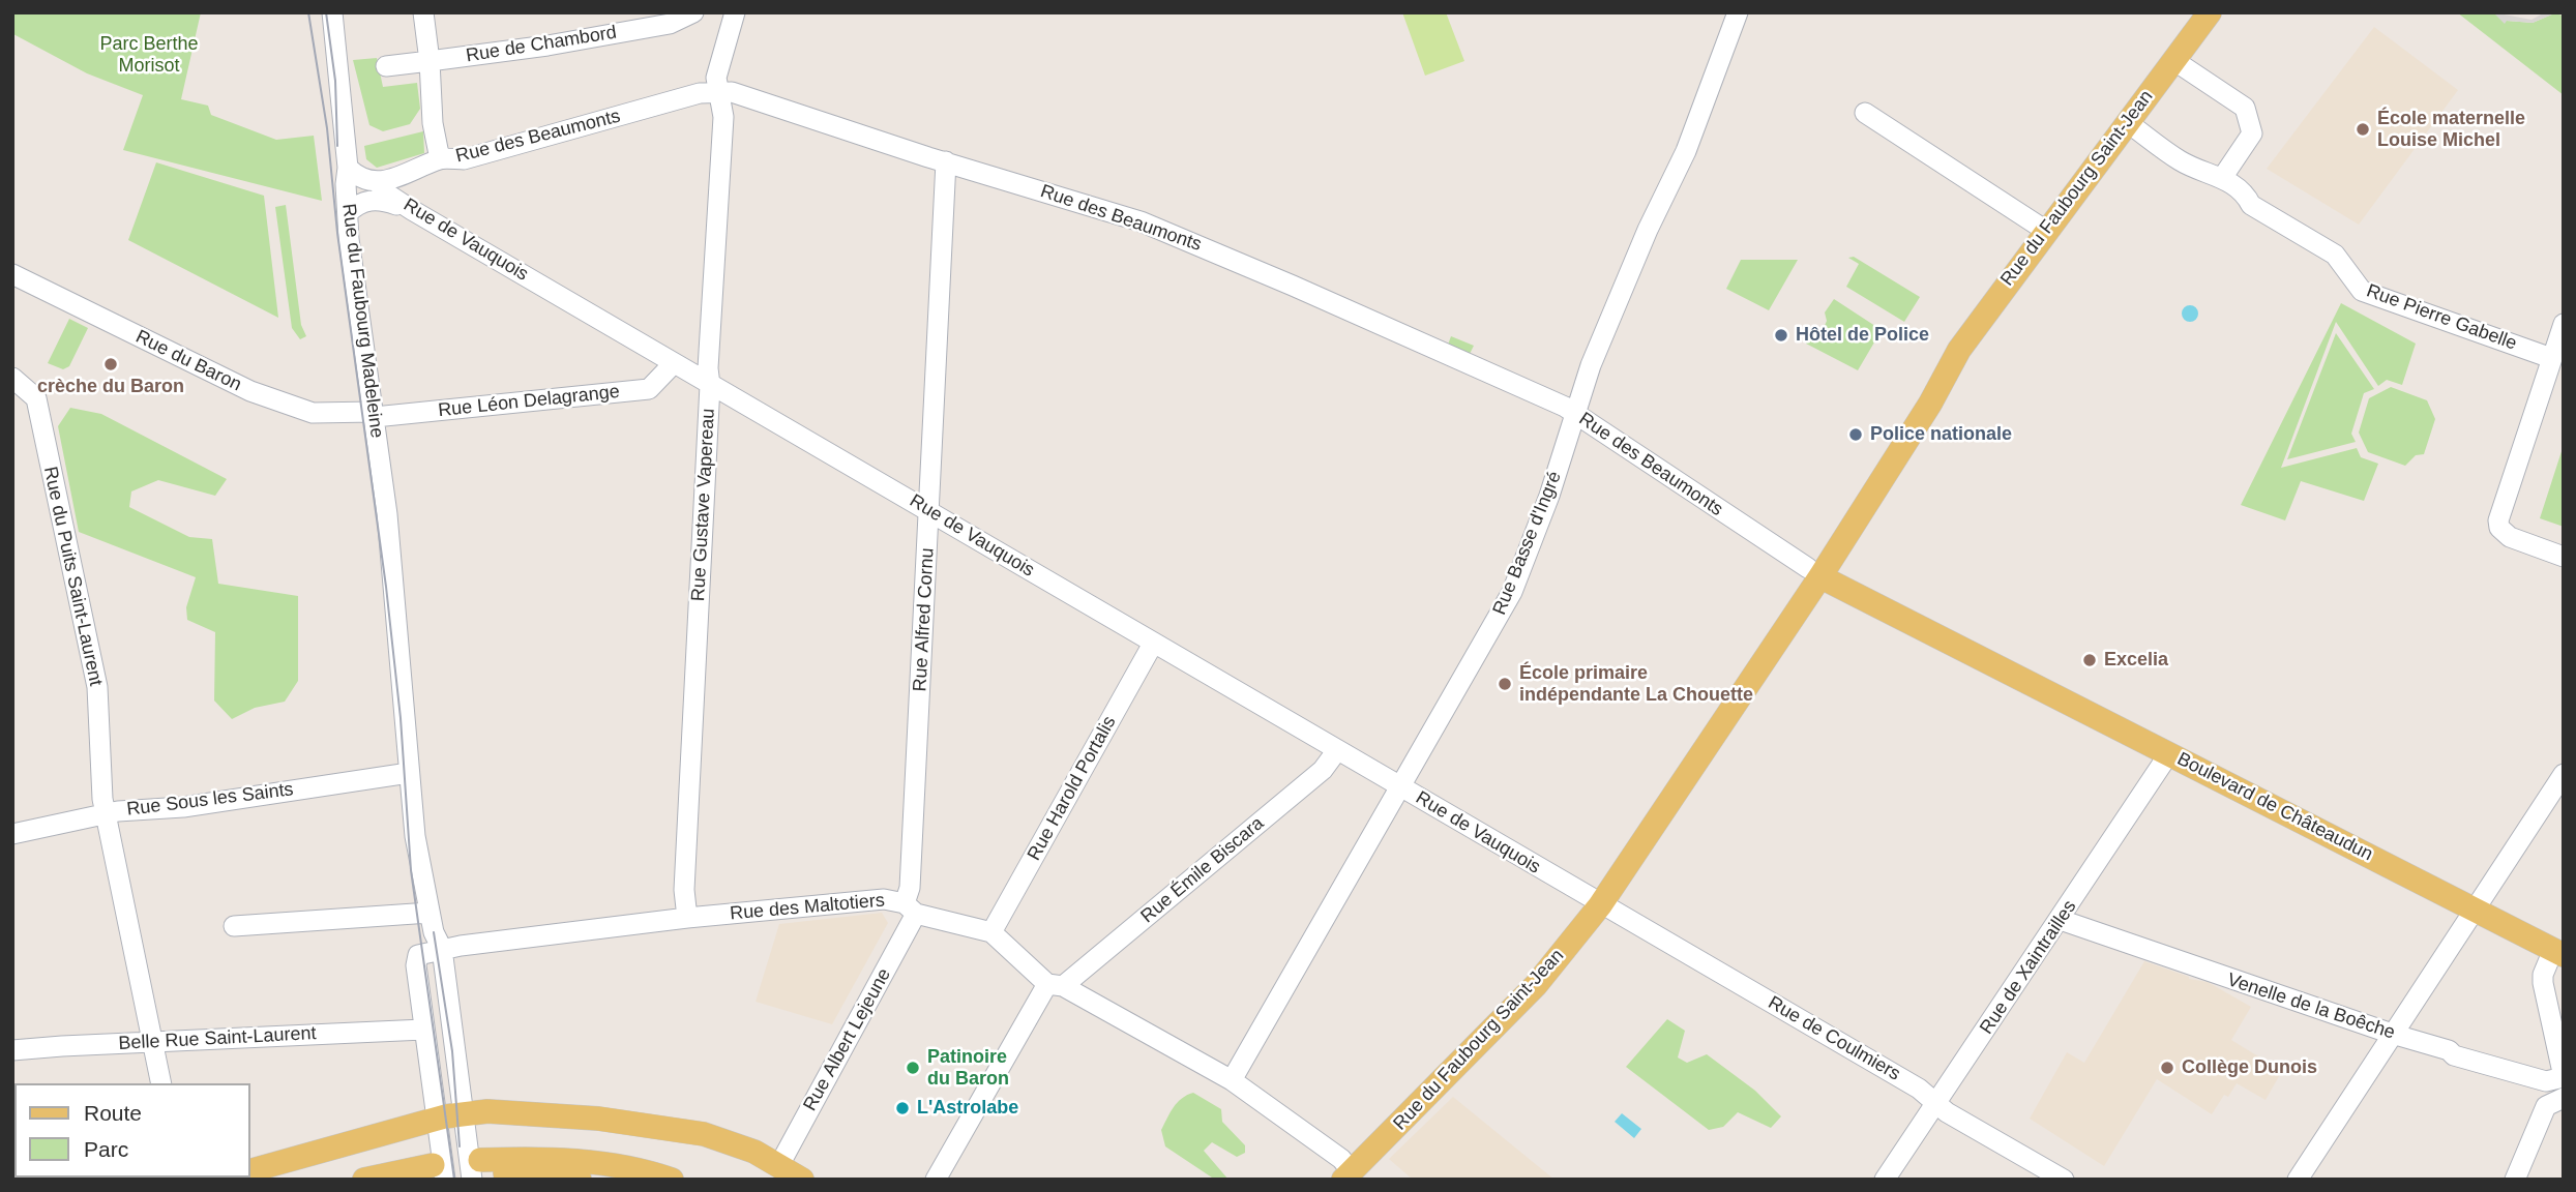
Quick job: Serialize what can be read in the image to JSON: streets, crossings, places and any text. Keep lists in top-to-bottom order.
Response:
{
  "streets": {
    "main road": ["Rue du Faubourg Saint-Jean", "Boulevard de Châteaudun"],
    "street": [
      "Rue de Chambord",
      "Rue des Beaumonts",
      "Rue de Vauquois",
      "Rue Pierre Gabelle",
      "Rue du Faubourg Madeleine",
      "Rue du Baron",
      "Rue Léon Delagrange",
      "Rue Gustave Vapereau",
      "Rue Basse d'Ingré",
      "Rue du Puits Saint-Laurent",
      "Rue Alfred Cornu",
      "Rue Harold Portalis",
      "Rue Sous les Saints",
      "Rue Émile Biscara",
      "Rue des Maltotiers",
      "Rue de Xaintrailles",
      "Venelle de la Boêche",
      "Belle Rue Saint-Laurent",
      "Rue de Coulmiers",
      "Rue Albert Lejeune"
    ]
  },
  "crossings": [
    ["Rue des Beaumonts", "Rue du Faubourg Saint-Jean"],
    ["Rue des Beaumonts", "Rue de Vauquois"],
    ["Rue des Beaumonts", "Rue Gustave Vapereau"],
    ["Rue des Beaumonts", "Rue Basse d'Ingré"],
    ["Rue des Beaumonts", "Rue Alfred Cornu"],
    ["Rue des Beaumonts", "Boulevard de Châteaudun"],
    ["Rue du Faubourg Saint-Jean", "Rue de Vauquois"],
    ["Rue du Faubourg Saint-Jean", "Rue Pierre Gabelle"],
    ["Rue du Faubourg Saint-Jean", "Boulevard de Châteaudun"],
    ["Rue du Faubourg Saint-Jean", "Rue des Maltotiers"],
    ["Rue du Faubourg Saint-Jean", "Rue de Coulmiers"],
    ["Rue de Vauquois", "Rue du Faubourg Madeleine"],
    ["Rue de Vauquois", "Rue Léon Delagrange"],
    ["Rue de Vauquois", "Rue Gustave Vapereau"],
    ["Rue de Vauquois", "Rue Basse d'Ingré"],
    ["Rue de Vauquois", "Rue Alfred Cornu"],
    ["Rue de Vauquois", "Rue Harold Portalis"],
    ["Rue de Vauquois", "Rue Émile Biscara"],
    ["Rue de Vauquois", "Rue de Coulmiers"],
    ["Rue du Faubourg Madeleine", "Rue du Baron"],
    ["Rue du Faubourg Madeleine", "Rue Léon Delagrange"],
    ["Rue du Faubourg Madeleine", "Rue Sous les Saints"],
    ["Rue du Faubourg Madeleine", "Rue des Maltotiers"],
    ["Rue du Baron", "Rue Léon Delagrange"],
    ["Rue Gustave Vapereau", "Rue des Maltotiers"],
    ["Rue Basse d'Ingré", "Rue des Maltotiers"],
    ["Rue du Puits Saint-Laurent", "Rue Sous les Saints"],
    ["Rue du Puits Saint-Laurent", "Belle Rue Saint-Laurent"],
    ["Rue Alfred Cornu", "Rue des Maltotiers"],
    ["Rue Alfred Cornu", "Rue Albert Lejeune"],
    ["Rue Harold Portalis", "Rue des Maltotiers"],
    ["Boulevard de Châteaudun", "Rue de Xaintrailles"],
    ["Rue Émile Biscara", "Rue des Maltotiers"],
    ["Rue des Maltotiers", "Rue Albert Lejeune"],
    ["Rue de Xaintrailles", "Venelle de la Boêche"],
    ["Rue de Xaintrailles", "Rue de Coulmiers"]
  ],
  "parks": ["Parc Berthe Morisot"],
  "places": [
    "École maternelle Louise Michel",
    "Hôtel de Police",
    "crèche du Baron",
    "Police nationale",
    "Excelia",
    "École primaire indépendante La Chouette",
    "Patinoire du Baron",
    "Collège Dunois",
    "L'Astrolabe"
  ],
  "legend": ["Route", "Parc"]
}
